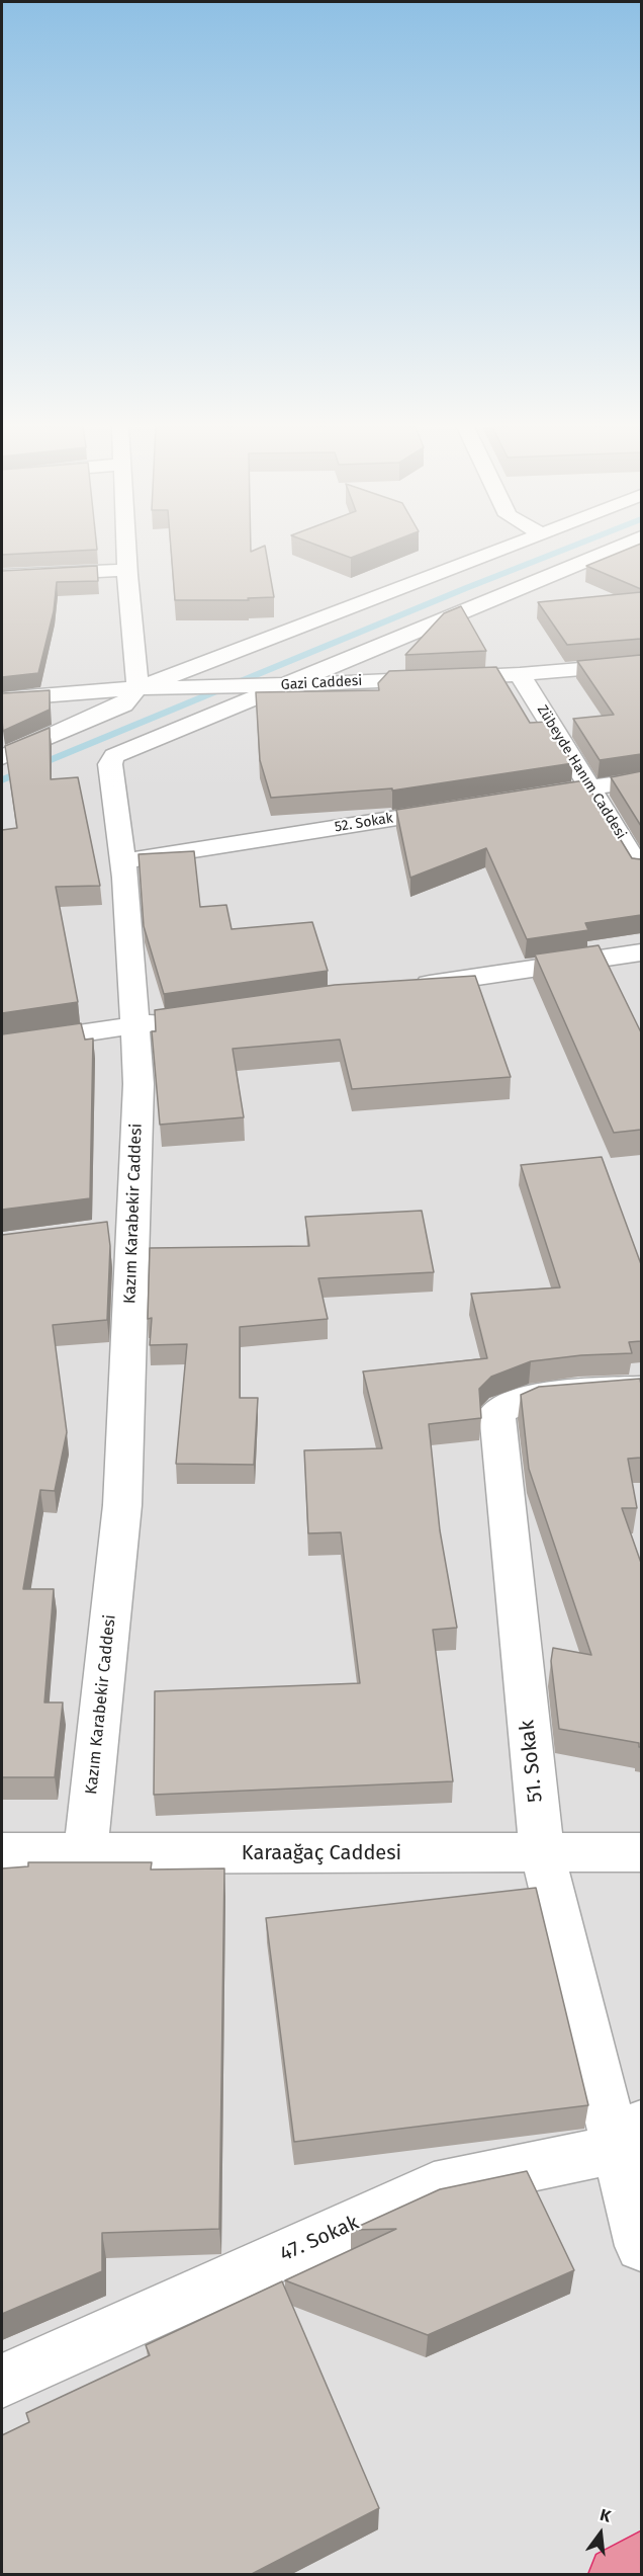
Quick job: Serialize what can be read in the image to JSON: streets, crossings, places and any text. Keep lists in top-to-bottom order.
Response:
{
  "streets": {
    "street": [
      "Gazi Caddesi",
      "Zübeyde Hanım Caddesi",
      "52. Sokak",
      "Kazım Karabekir Caddesi",
      "51. Sokak",
      "Karaağaç Caddesi",
      "47. Sokak"
    ]
  },
  "crossings": [
    ["Gazi Caddesi", "Zübeyde Hanım Caddesi"],
    ["Gazi Caddesi", "Kazım Karabekir Caddesi"],
    ["52. Sokak", "Kazım Karabekir Caddesi"],
    ["Kazım Karabekir Caddesi", "Karaağaç Caddesi"],
    ["51. Sokak", "Karaağaç Caddesi"],
    ["51. Sokak", "47. Sokak"]
  ],
  "north": "top"
}
